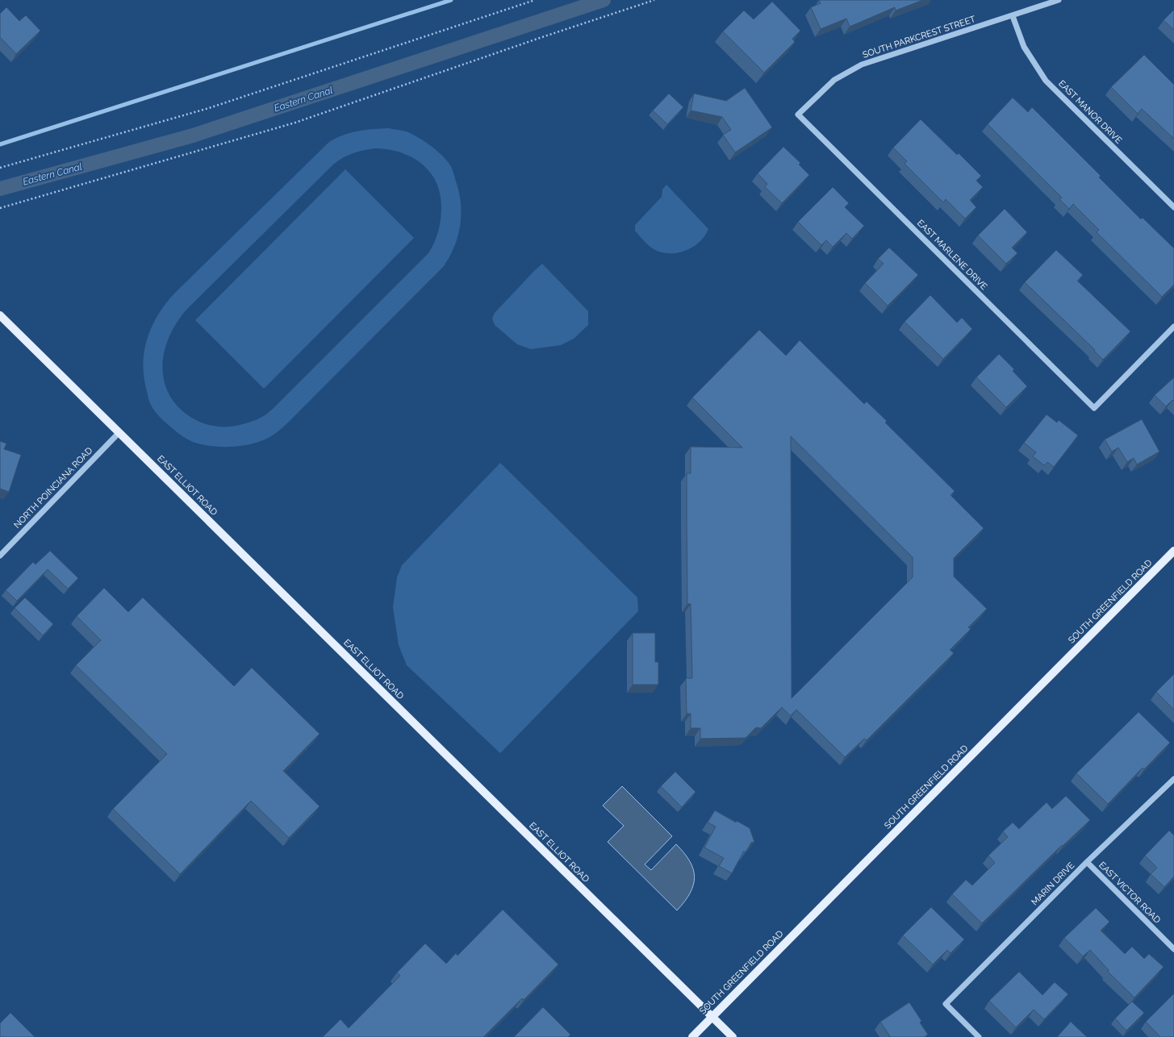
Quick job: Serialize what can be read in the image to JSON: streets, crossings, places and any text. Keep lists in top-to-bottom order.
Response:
{
  "streets": {
    "main road": ["EAST ELLIOT ROAD", "SOUTH GREENFIELD ROAD"],
    "street": [
      "SOUTH PARKCREST STREET",
      "EAST MANOR DRIVE",
      "EAST MARLENE DRIVE",
      "NORTH POINCIANA ROAD",
      "MARIN DRIVE",
      "EAST VICTOR ROAD"
    ]
  },
  "crossings": [
    ["SOUTH PARKCREST STREET", "EAST MANOR DRIVE"],
    ["SOUTH PARKCREST STREET", "EAST MARLENE DRIVE"],
    ["EAST ELLIOT ROAD", "NORTH POINCIANA ROAD"],
    ["EAST ELLIOT ROAD", "SOUTH GREENFIELD ROAD"],
    ["MARIN DRIVE", "EAST VICTOR ROAD"]
  ],
  "water": ["Eastern Canal"]
}
